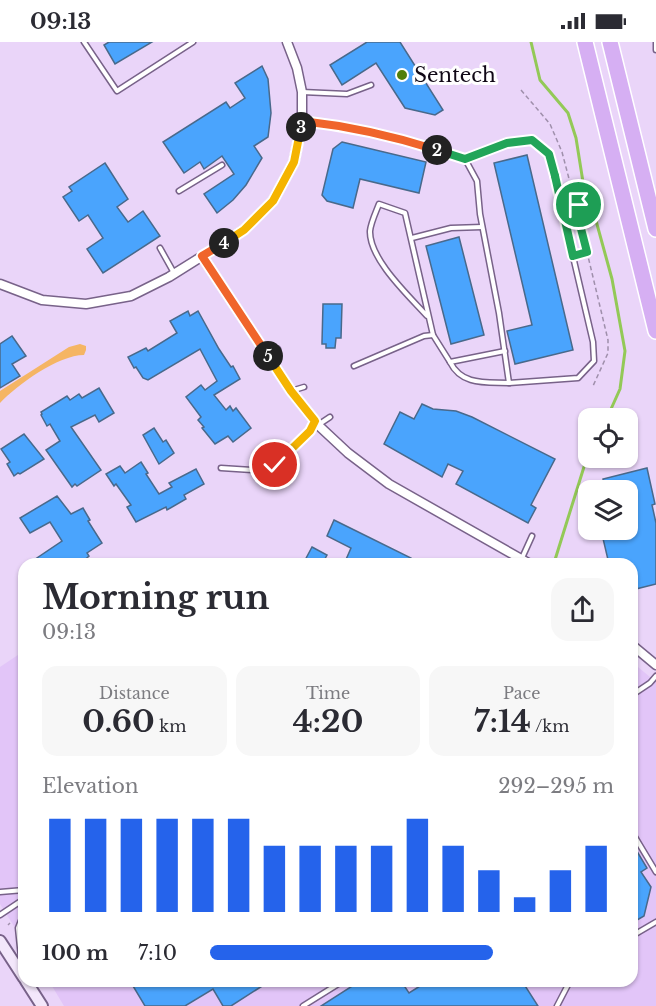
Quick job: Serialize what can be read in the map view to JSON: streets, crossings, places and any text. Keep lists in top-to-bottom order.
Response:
{
  "places": ["Sentech"],
  "page": {
    "status": "09:13",
    "pins": [
      "3",
      "2",
      "4",
      "5"
    ],
    "heading": ["Morning run", "09:13"],
    "stats": [
      ["Distance", "0.60 km"],
      ["Time", "4:20"],
      ["Pace", "7:14 /km"]
    ],
    "chart": ["Elevation", "292–295 m"],
    "list": [
      {
        "name": "100 m",
        "note": "7:10"
      }
    ]
  }
}
